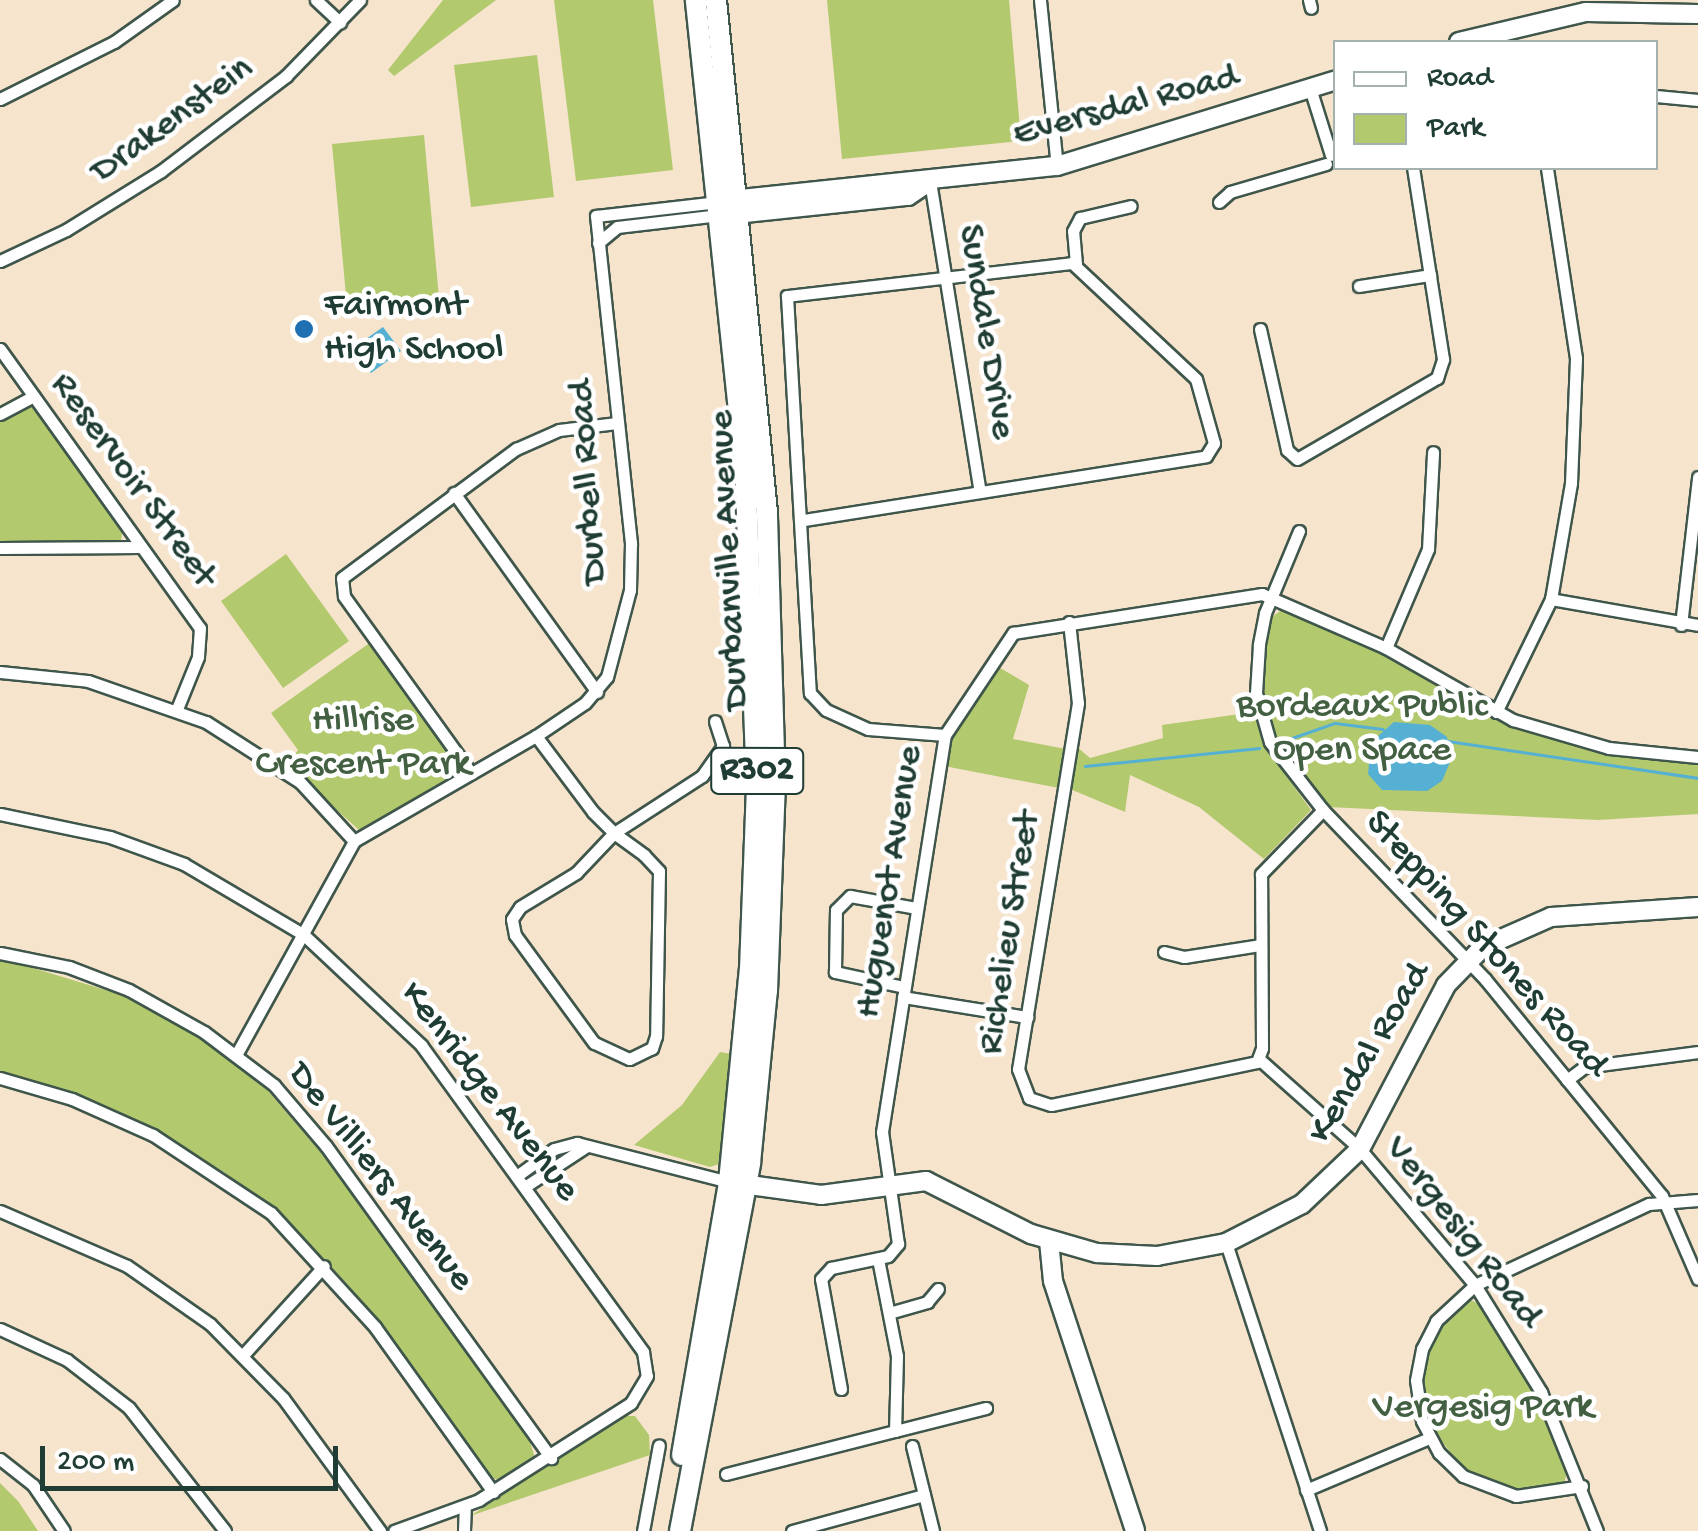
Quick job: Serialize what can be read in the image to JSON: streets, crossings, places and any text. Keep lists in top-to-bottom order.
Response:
{
  "streets": {
    "main road": ["Durbanville Avenue", "R302"],
    "street": [
      "Eversdal Road",
      "Drakenstein",
      "Sundale Drive",
      "Reservoir Street",
      "Durbell Road",
      "Huguenot Avenue",
      "Richelieu Street",
      "Stepping Stones Road",
      "Kendal Road",
      "Kenridge Avenue",
      "De Villiers Avenue",
      "Vergesig Road"
    ]
  },
  "crossings": [
    ["Eversdal Road", "Sundale Drive"],
    ["Eversdal Road", "Durbell Road"],
    ["Eversdal Road", "Durbanville Avenue"],
    ["Durbell Road", "Durbanville Avenue"],
    ["Durbanville Avenue", "Kendal Road"],
    ["Huguenot Avenue", "Richelieu Street"],
    ["Huguenot Avenue", "Stepping Stones Road"],
    ["Huguenot Avenue", "Kendal Road"],
    ["Richelieu Street", "Vergesig Road"],
    ["Stepping Stones Road", "Kendal Road"],
    ["Kendal Road", "Kenridge Avenue"],
    ["Kendal Road", "Vergesig Road"],
    ["Kenridge Avenue", "De Villiers Avenue"]
  ],
  "parks": ["Bordeaux Public Open Space", "Hillrise Crescent Park", "Vergesig Park"],
  "places": ["Fairmont High School"],
  "legend": ["Road", "Park"],
  "scale_bar": "200 m"
}
